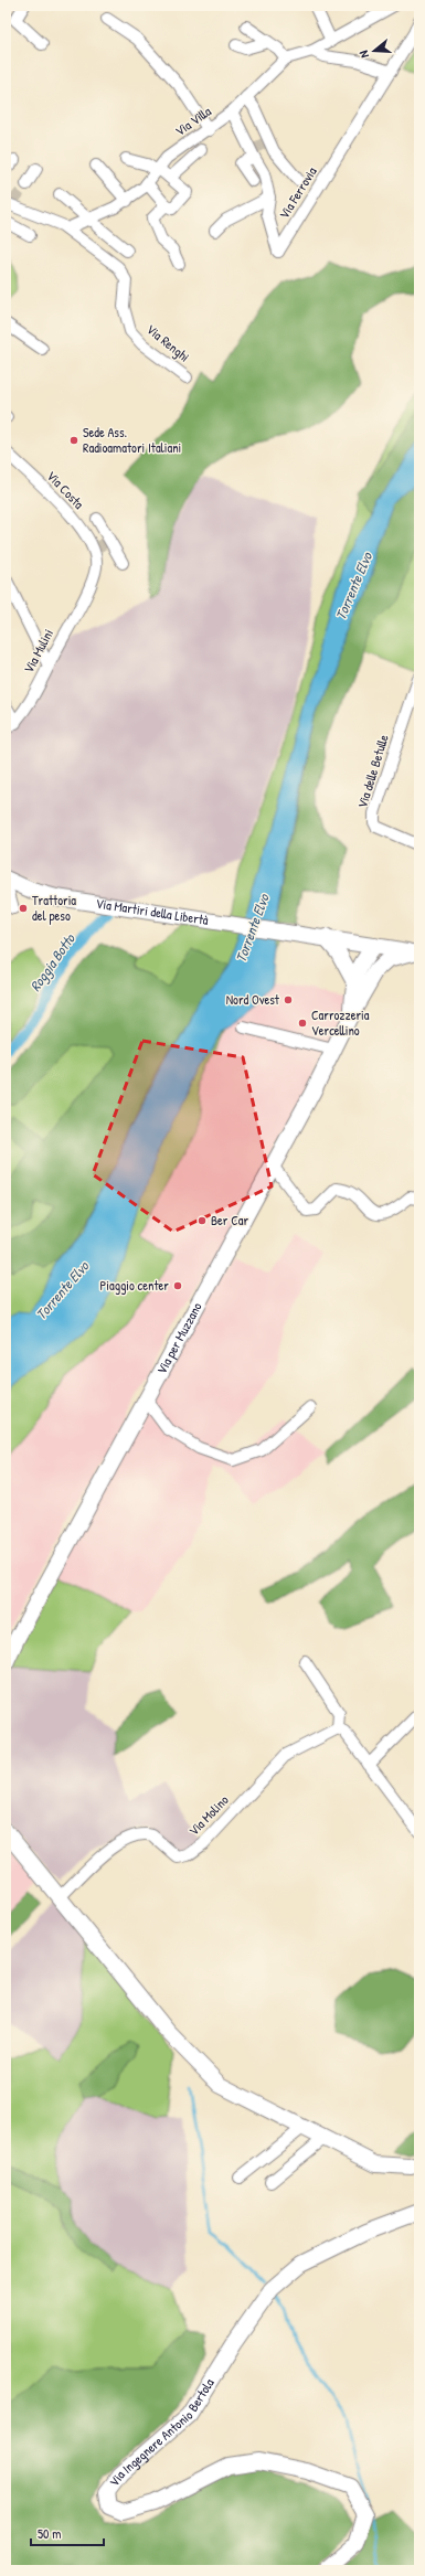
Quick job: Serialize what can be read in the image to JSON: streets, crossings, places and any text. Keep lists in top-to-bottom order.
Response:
{
  "streets": {
    "street": [
      "Via Villa",
      "Via Ferrovia",
      "Via Renghi",
      "Via Costa",
      "Via Mulini",
      "Via delle Betulle",
      "Via Martiri della Libertà",
      "Via per Muzzano",
      "Via Molino",
      "Via Ingegnere Antonio Bertola"
    ]
  },
  "crossings": [
    ["Via Villa", "Via Ferrovia"],
    ["Via Villa", "Via Renghi"],
    ["Via Costa", "Via Mulini"]
  ],
  "water": ["Torrente Elvo", "Roggia Botto"],
  "places": [
    "Sede Ass. Radioamatori Italiani",
    "Trattoria del peso",
    "Nord Ovest",
    "Carrozzeria Vercellino",
    "Ber Car",
    "Piaggio center"
  ],
  "scale_bar": "50 m",
  "north": "left"
}
